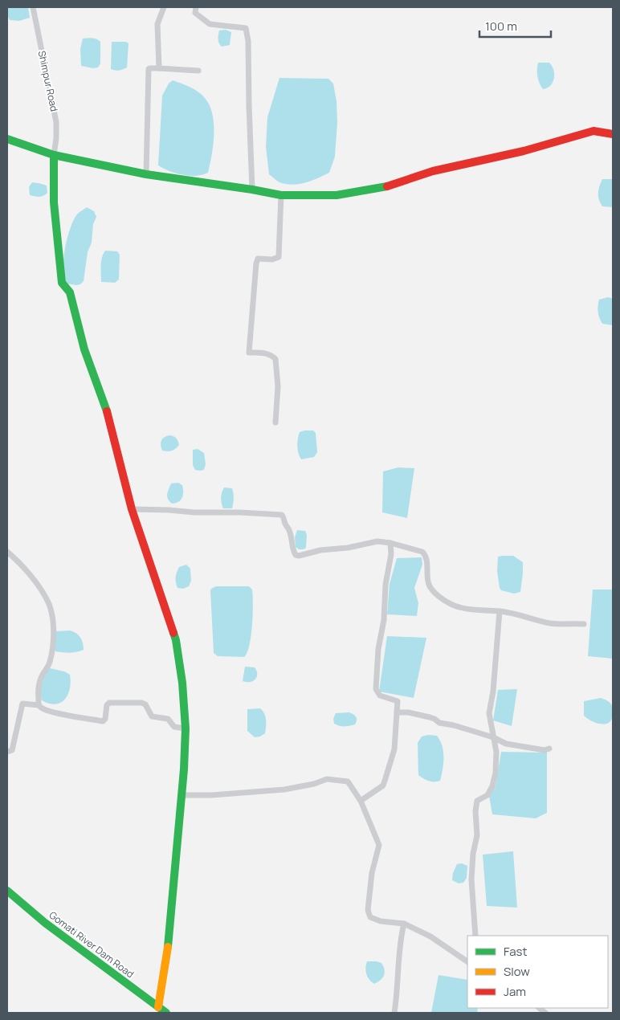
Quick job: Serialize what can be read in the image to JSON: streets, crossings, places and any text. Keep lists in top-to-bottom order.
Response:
{
  "streets": {
    "street": ["Shimpur Road", "Gomati River Dam Road"]
  },
  "legend": ["Fast", "Slow", "Jam"],
  "scale_bar": "100 m"
}
